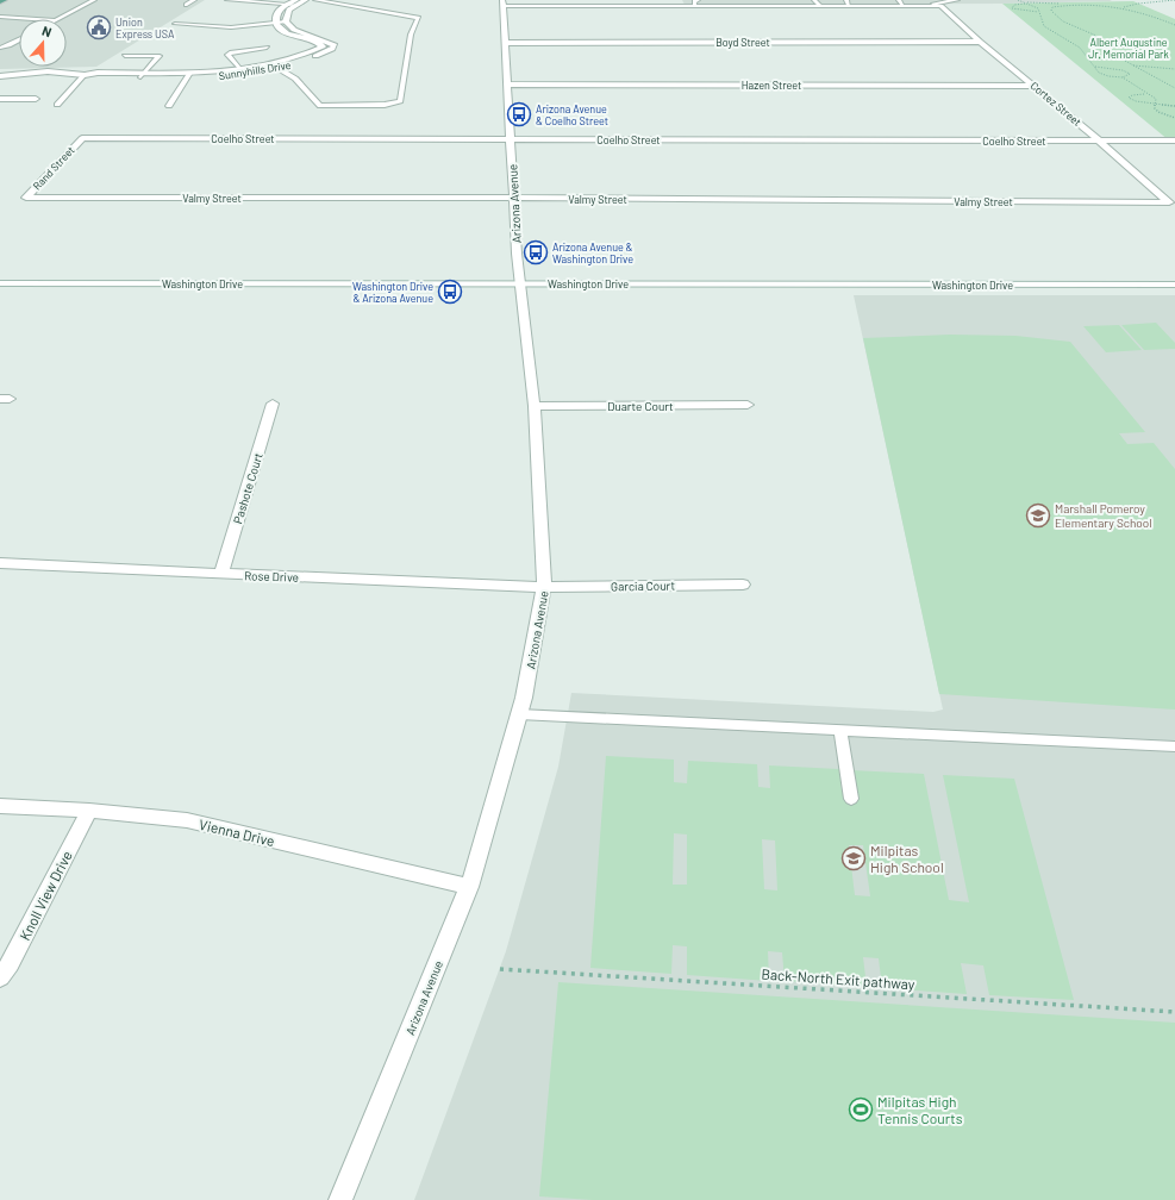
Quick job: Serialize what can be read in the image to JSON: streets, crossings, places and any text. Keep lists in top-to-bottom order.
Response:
{
  "streets": {
    "street": [
      "Boyd Street",
      "Sunnyhills Drive",
      "Hazen Street",
      "Cortez Street",
      "Coelho Street",
      "Rand Street",
      "Valmy Street",
      "Arizona Avenue",
      "Washington Drive",
      "Duarte Court",
      "Pashote Court",
      "Rose Drive",
      "Garcia Court",
      "Vienna Drive",
      "Knoll View Drive"
    ],
    "path": ["Back-North Exit pathway"]
  },
  "crossings": [
    ["Boyd Street", "Cortez Street"],
    ["Boyd Street", "Arizona Avenue"],
    ["Hazen Street", "Cortez Street"],
    ["Hazen Street", "Arizona Avenue"],
    ["Cortez Street", "Coelho Street"],
    ["Cortez Street", "Valmy Street"],
    ["Coelho Street", "Rand Street"],
    ["Coelho Street", "Arizona Avenue"],
    ["Rand Street", "Valmy Street"],
    ["Valmy Street", "Arizona Avenue"],
    ["Arizona Avenue", "Washington Drive"],
    ["Arizona Avenue", "Duarte Court"],
    ["Arizona Avenue", "Rose Drive"],
    ["Arizona Avenue", "Garcia Court"],
    ["Arizona Avenue", "Vienna Drive"],
    ["Pashote Court", "Rose Drive"],
    ["Rose Drive", "Garcia Court"],
    ["Vienna Drive", "Knoll View Drive"]
  ],
  "parks": ["Albert Augustine Jr. Memorial Park"],
  "places": {
    "public building": ["Union Express USA"],
    "bus stop": ["Arizona Avenue & Coelho Street", "Arizona Avenue & Washington Drive", "Washington Drive & Arizona Avenue"],
    "school or university": ["Marshall Pomeroy Elementary School", "Milpitas High School"],
    "sports": ["Milpitas High Tennis Courts"]
  },
  "north": "top"
}
